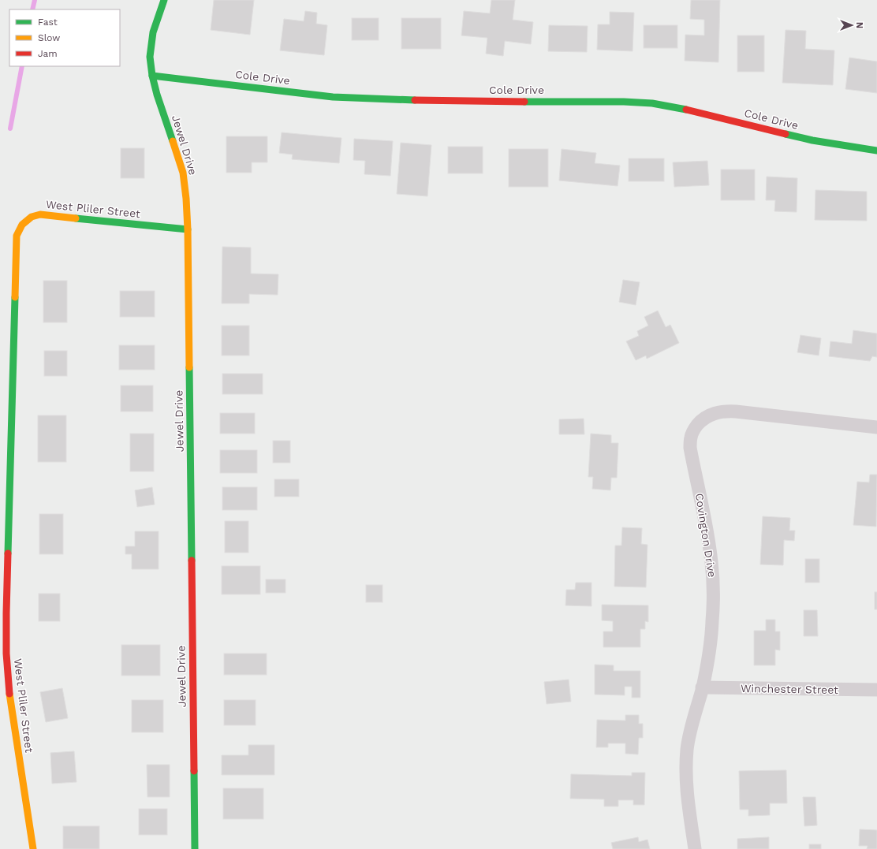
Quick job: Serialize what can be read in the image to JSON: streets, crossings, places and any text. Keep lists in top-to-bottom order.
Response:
{
  "streets": {
    "street": [
      "Cole Drive",
      "Jewel Drive",
      "West Pliler Street",
      "Covington Drive",
      "Winchester Street"
    ]
  },
  "crossings": [
    ["Cole Drive", "Jewel Drive"],
    ["Jewel Drive", "West Pliler Street"],
    ["Covington Drive", "Winchester Street"]
  ],
  "legend": ["Fast", "Slow", "Jam"],
  "north": "right"
}
